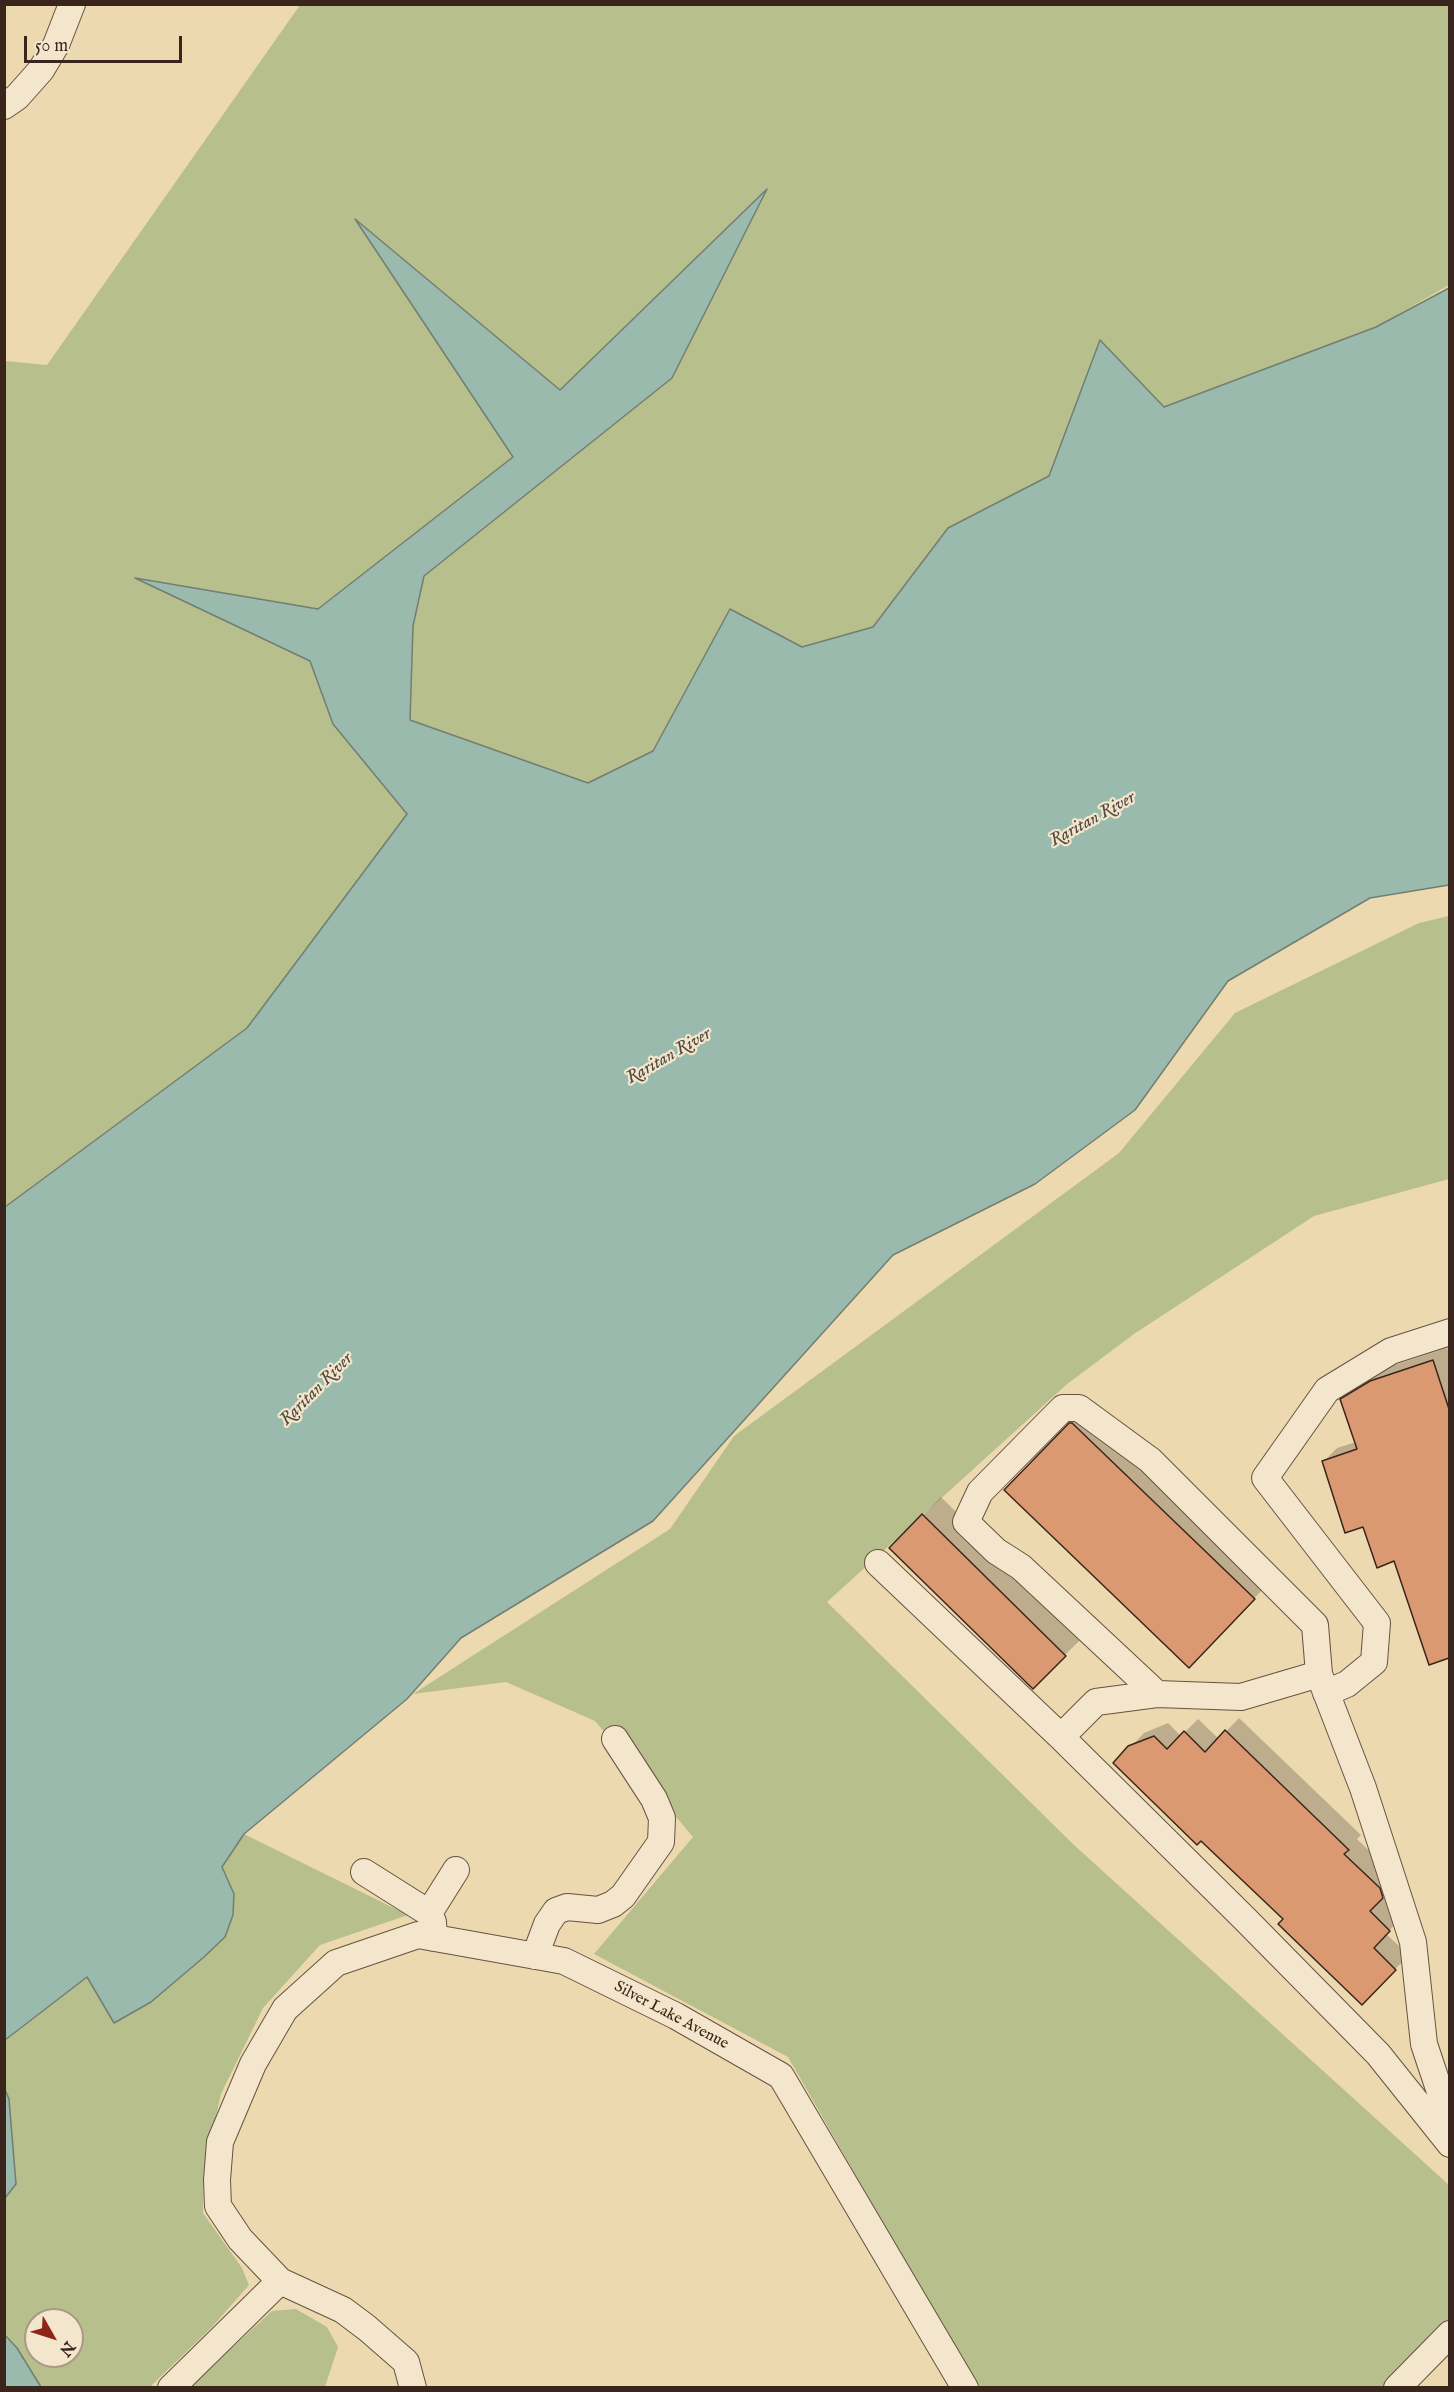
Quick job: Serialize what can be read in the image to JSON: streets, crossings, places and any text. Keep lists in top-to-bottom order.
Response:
{
  "streets": {
    "street": ["Silver Lake Avenue"]
  },
  "water": ["Raritan River"],
  "scale_bar": "50 m",
  "north": "bottom right"
}
